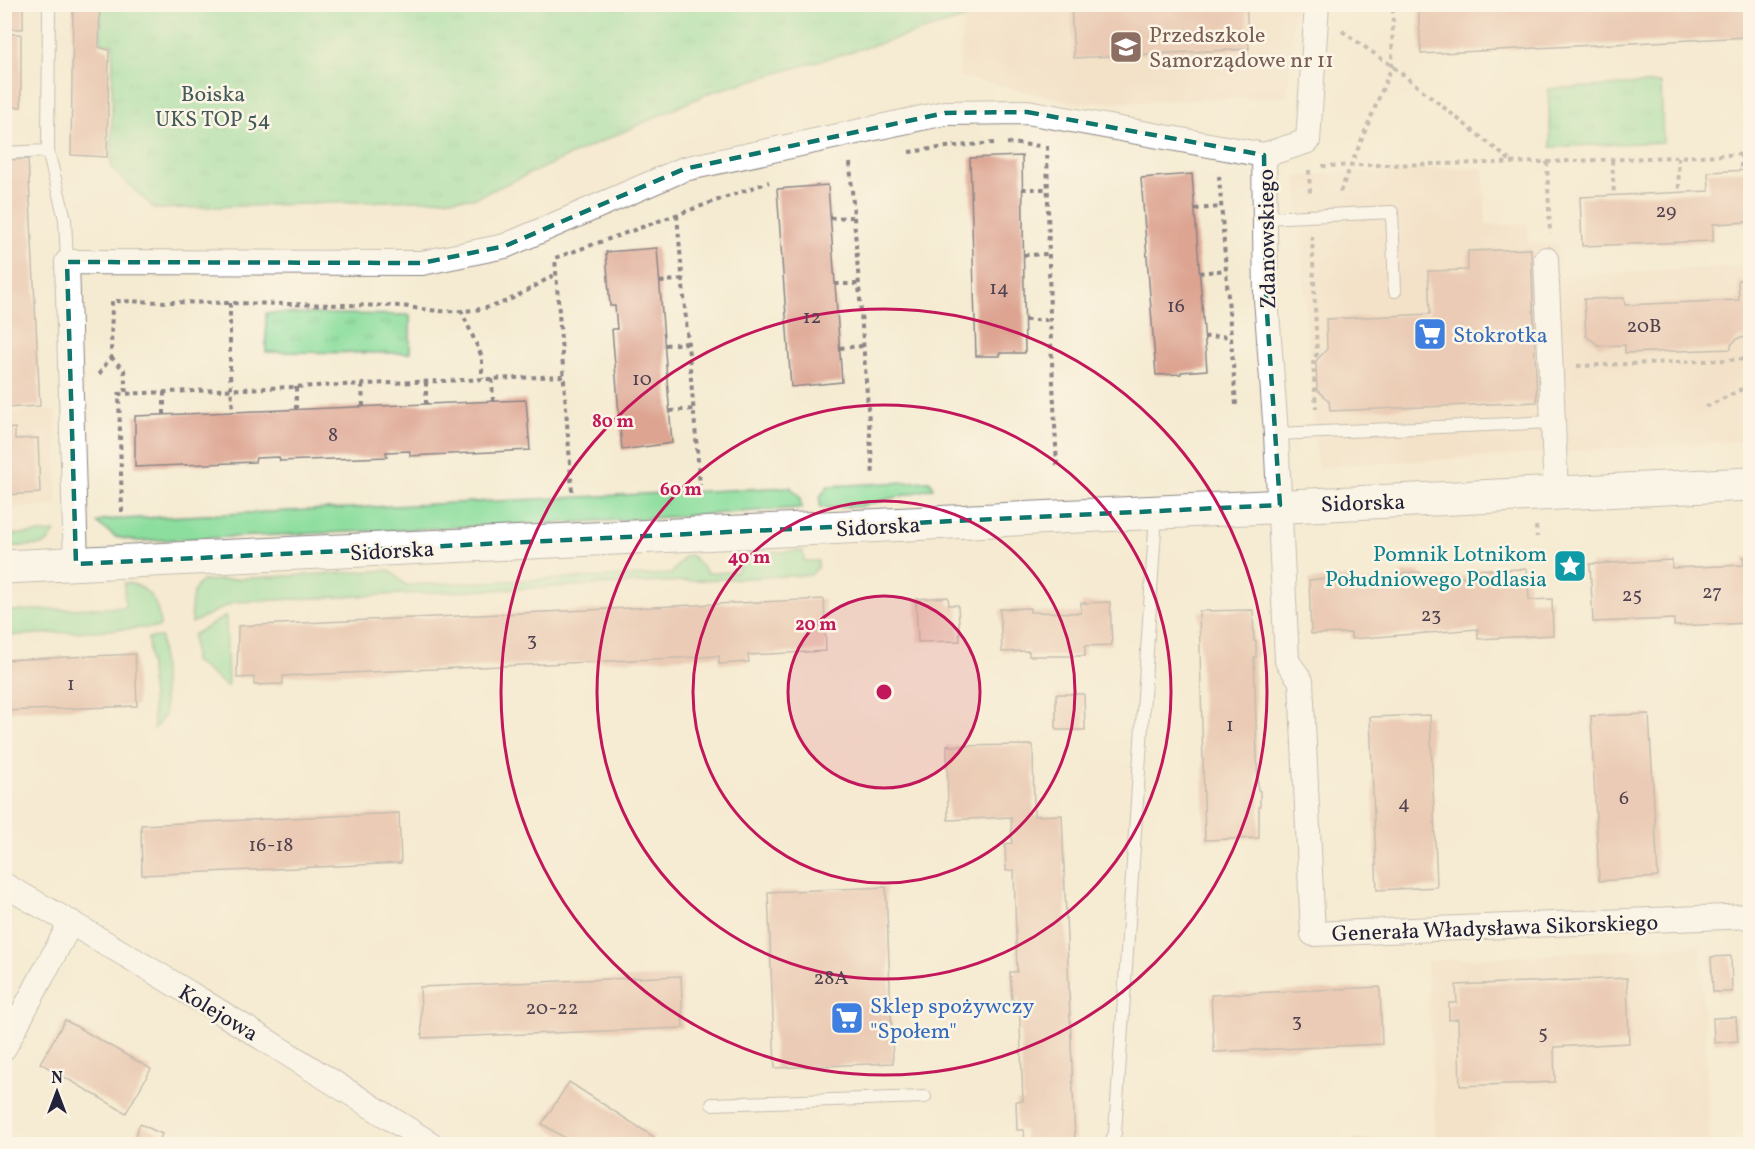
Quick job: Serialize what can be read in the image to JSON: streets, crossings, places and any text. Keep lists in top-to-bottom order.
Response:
{
  "streets": {
    "street": [
      "Zdanowskiego",
      "Sidorska",
      "Generała Władysława Sikorskiego",
      "Kolejowa"
    ]
  },
  "crossings": [
    ["Zdanowskiego", "Sidorska"],
    ["Zdanowskiego", "Generała Władysława Sikorskiego"],
    ["Sidorska", "Generała Władysława Sikorskiego"]
  ],
  "parks": ["Boiska UKS TOP 54"],
  "places": {
    "school or university": ["Przedszkole Samorządowe nr 11"],
    "supermarket": ["Stokrotka", "Sklep spożywczy \"Społem\""],
    "place": ["Pomnik Lotnikom Południowego Podlasia"]
  },
  "house_numbers": [
    "29",
    "14",
    "16",
    "12",
    "20B",
    "10",
    "8",
    "27",
    "25",
    "23",
    "3",
    "1",
    "1",
    "6",
    "4",
    "16-18",
    "28A",
    "20-22",
    "3",
    "5"
  ],
  "north": "top",
  "rings": [
    "80 m",
    "60 m",
    "40 m",
    "20 m"
  ]
}
